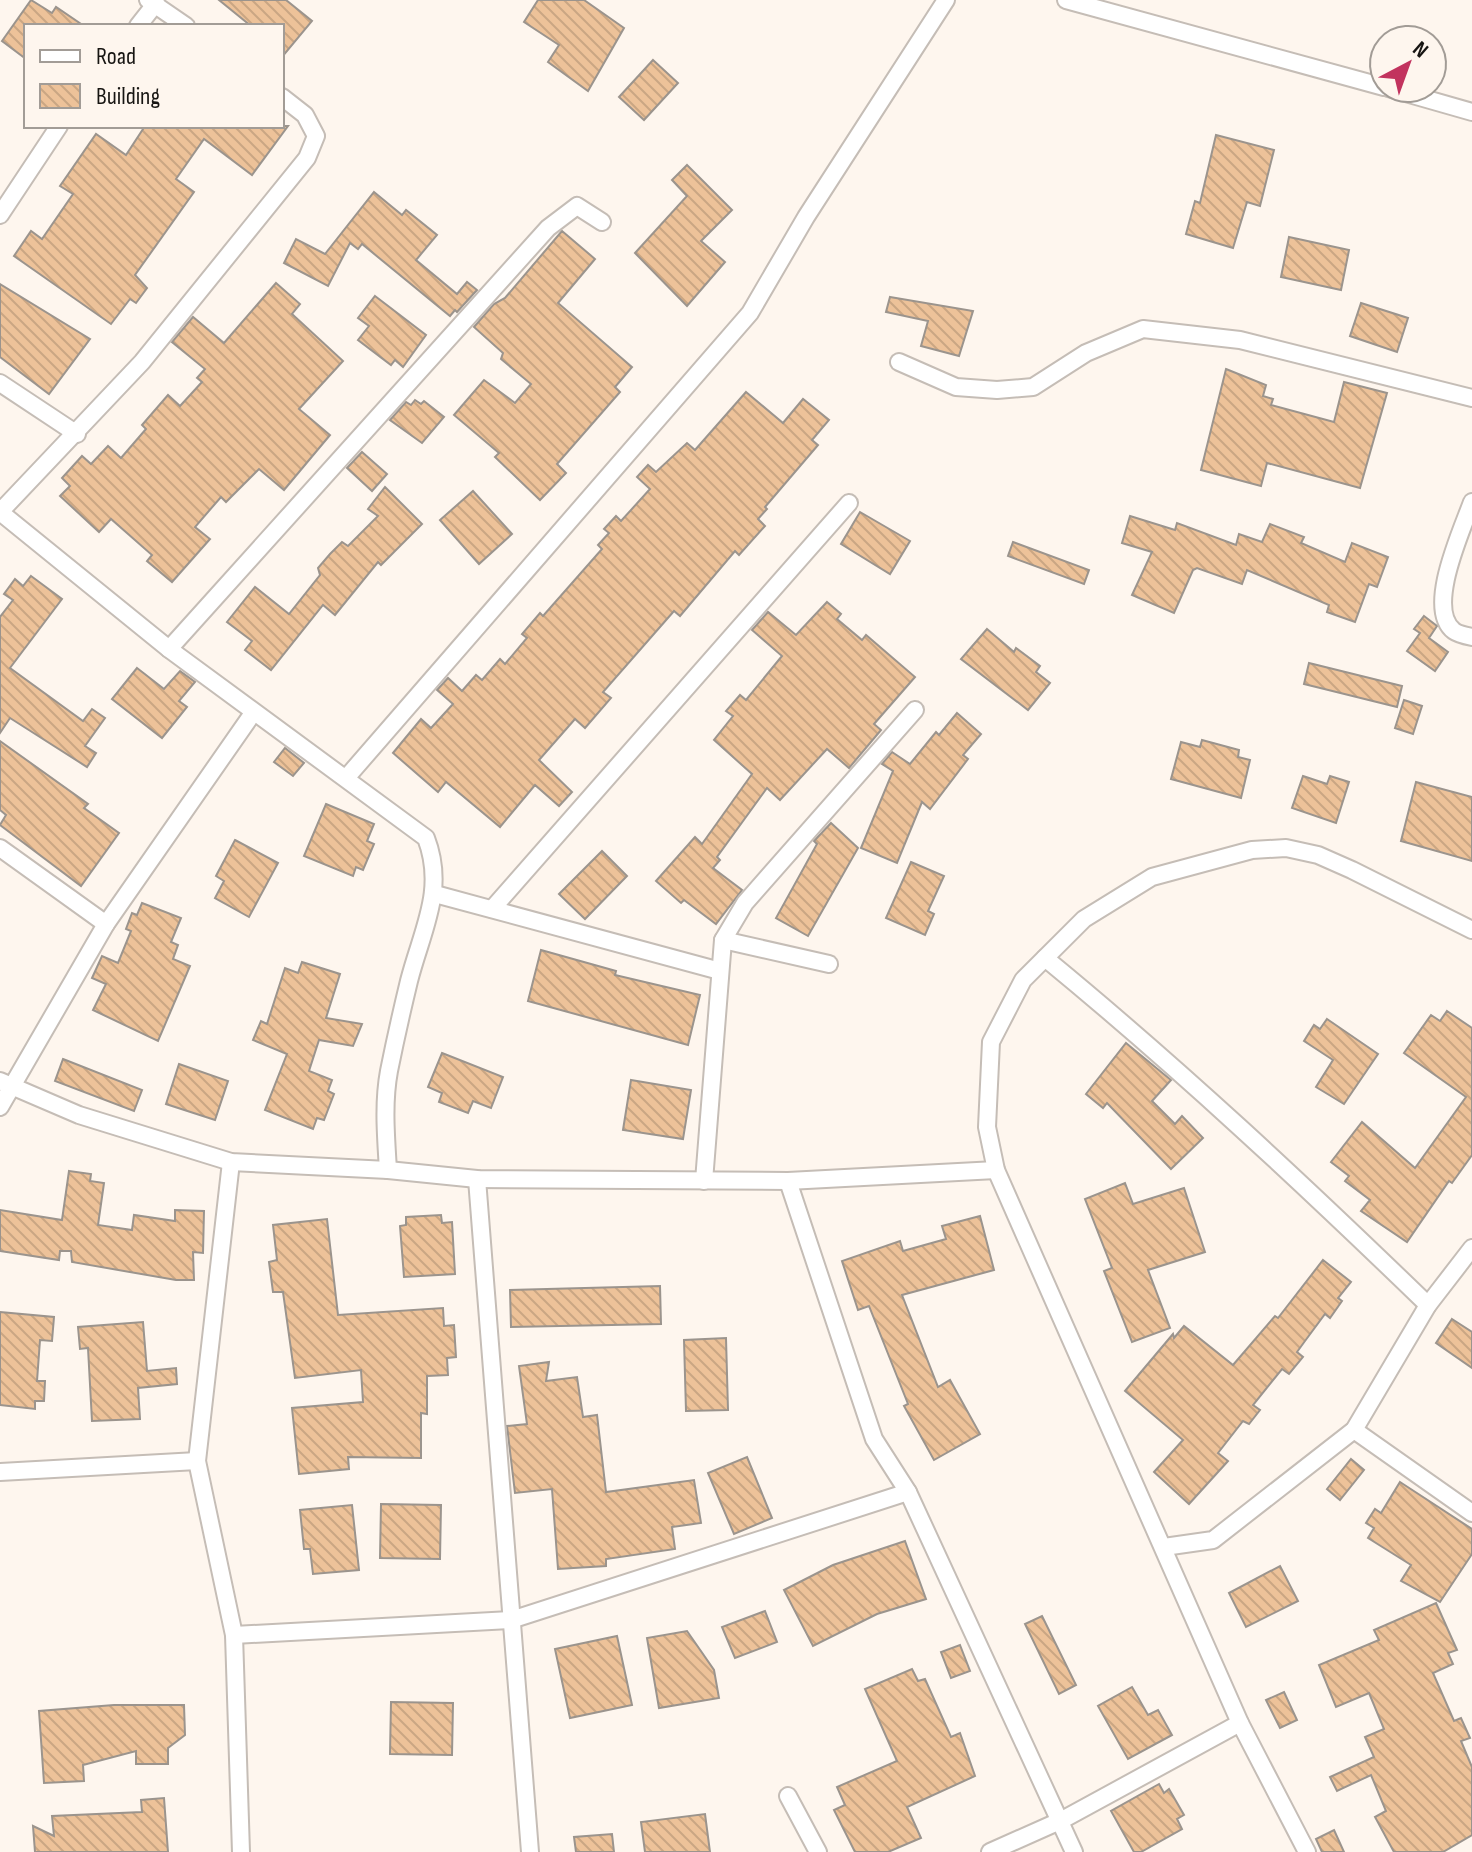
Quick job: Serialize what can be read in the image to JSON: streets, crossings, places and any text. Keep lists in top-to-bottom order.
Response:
{
  "legend": ["Road", "Building"],
  "north": "top right"
}
